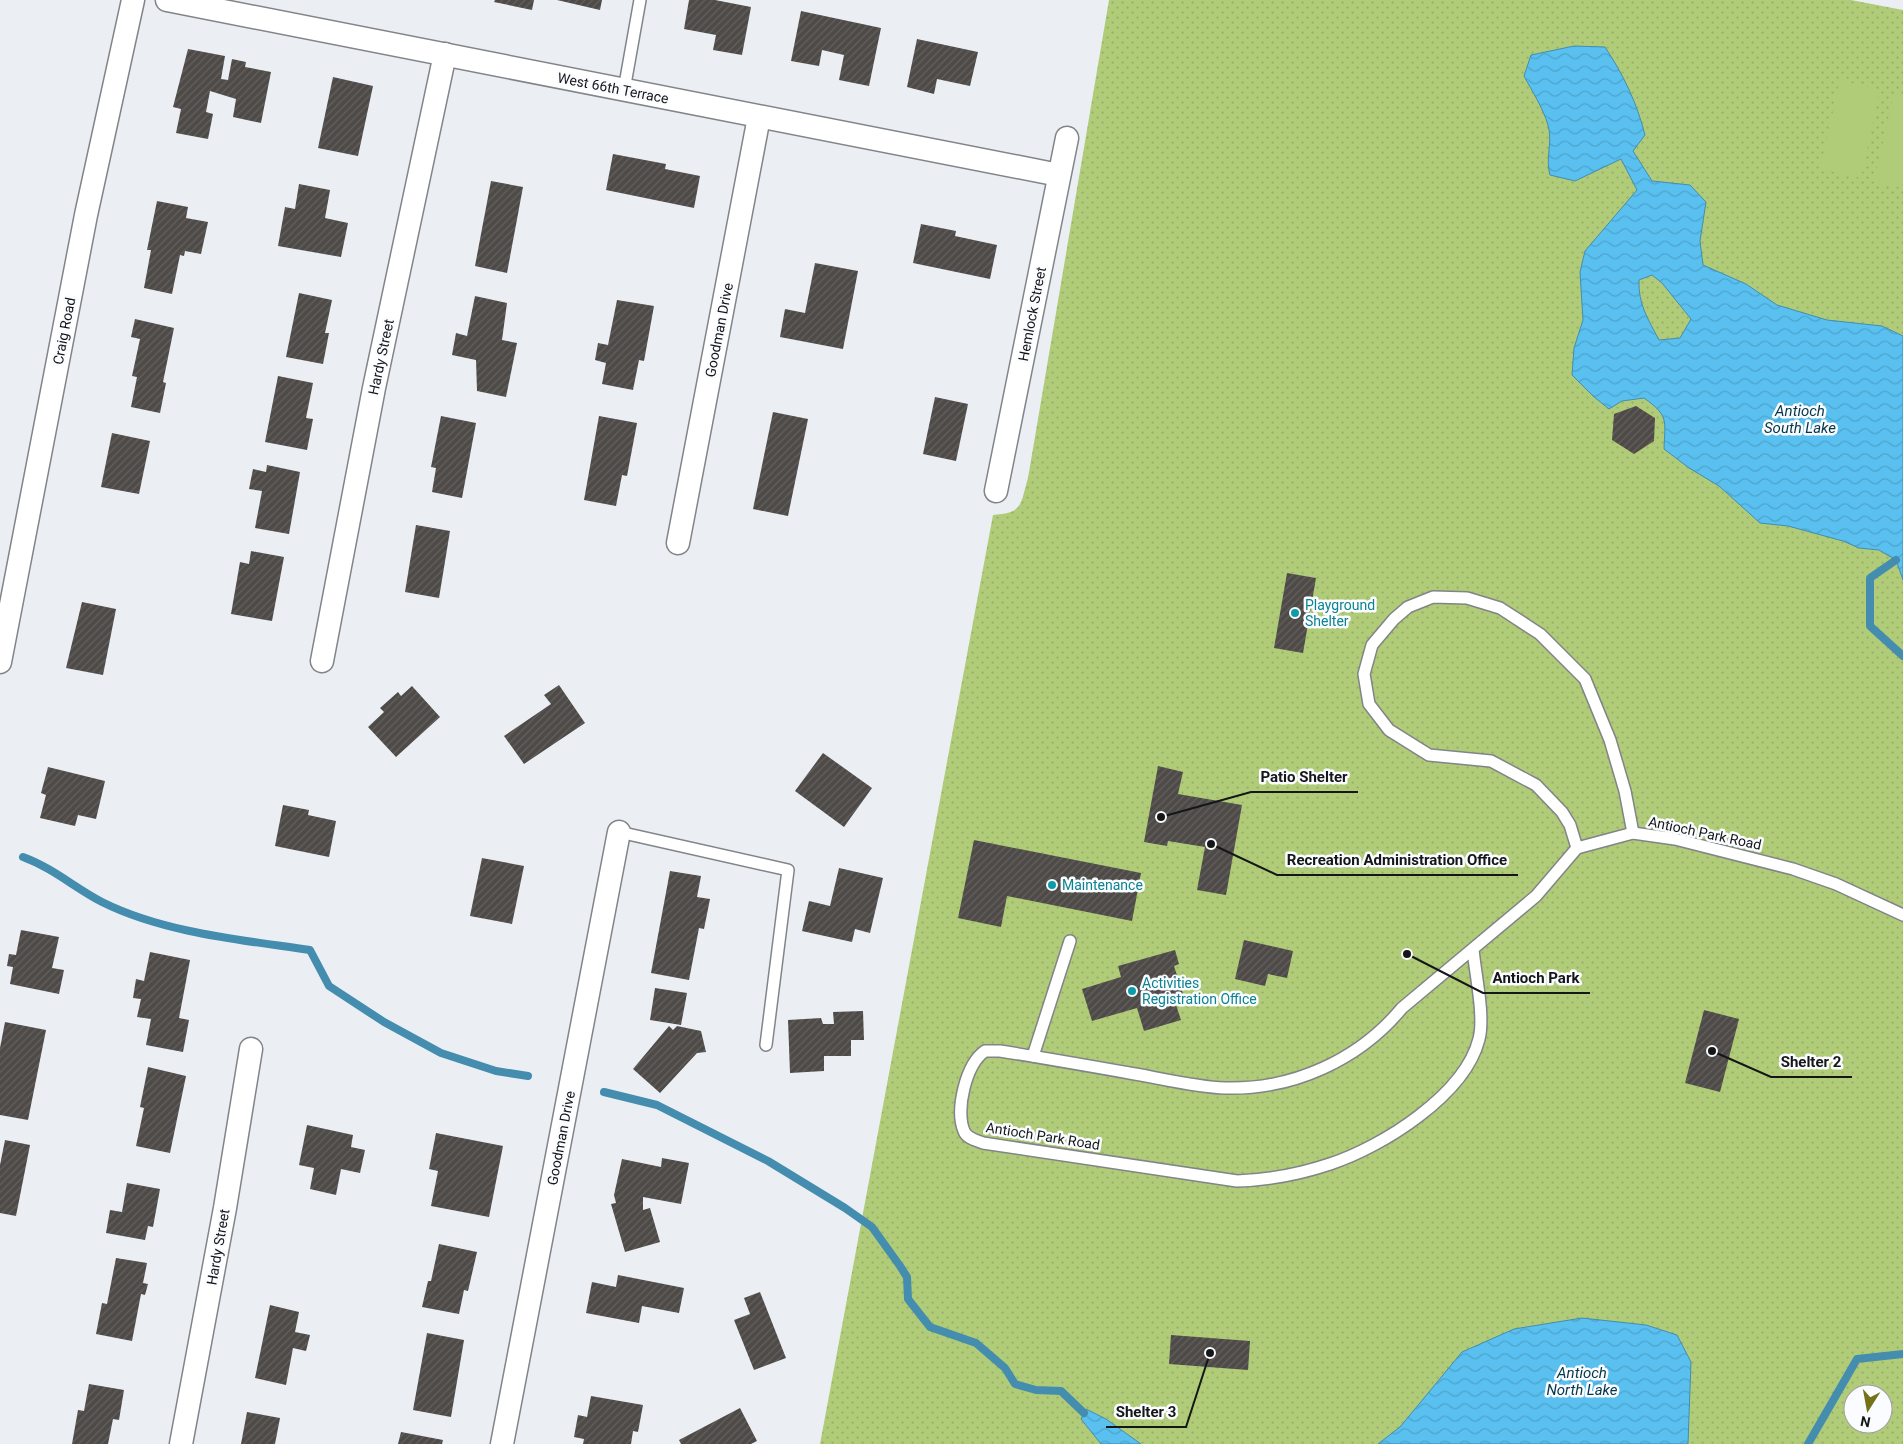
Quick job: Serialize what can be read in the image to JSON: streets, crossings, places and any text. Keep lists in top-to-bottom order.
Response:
{
  "streets": {
    "street": [
      "West 66th Terrace",
      "Hemlock Street",
      "Goodman Drive",
      "Craig Road",
      "Hardy Street"
    ],
    "lane": ["Antioch Park Road"]
  },
  "crossings": [
    ["West 66th Terrace", "Hemlock Street"],
    ["West 66th Terrace", "Goodman Drive"],
    ["West 66th Terrace", "Hardy Street"]
  ],
  "water": ["Antioch South Lake", "Antioch North Lake"],
  "places": [
    "Playground Shelter",
    "Patio Shelter",
    "Recreation Administration Office",
    "Maintenance",
    "Antioch Park",
    "Activities Registration Office",
    "Shelter 2",
    "Shelter 3"
  ],
  "north": "bottom"
}
